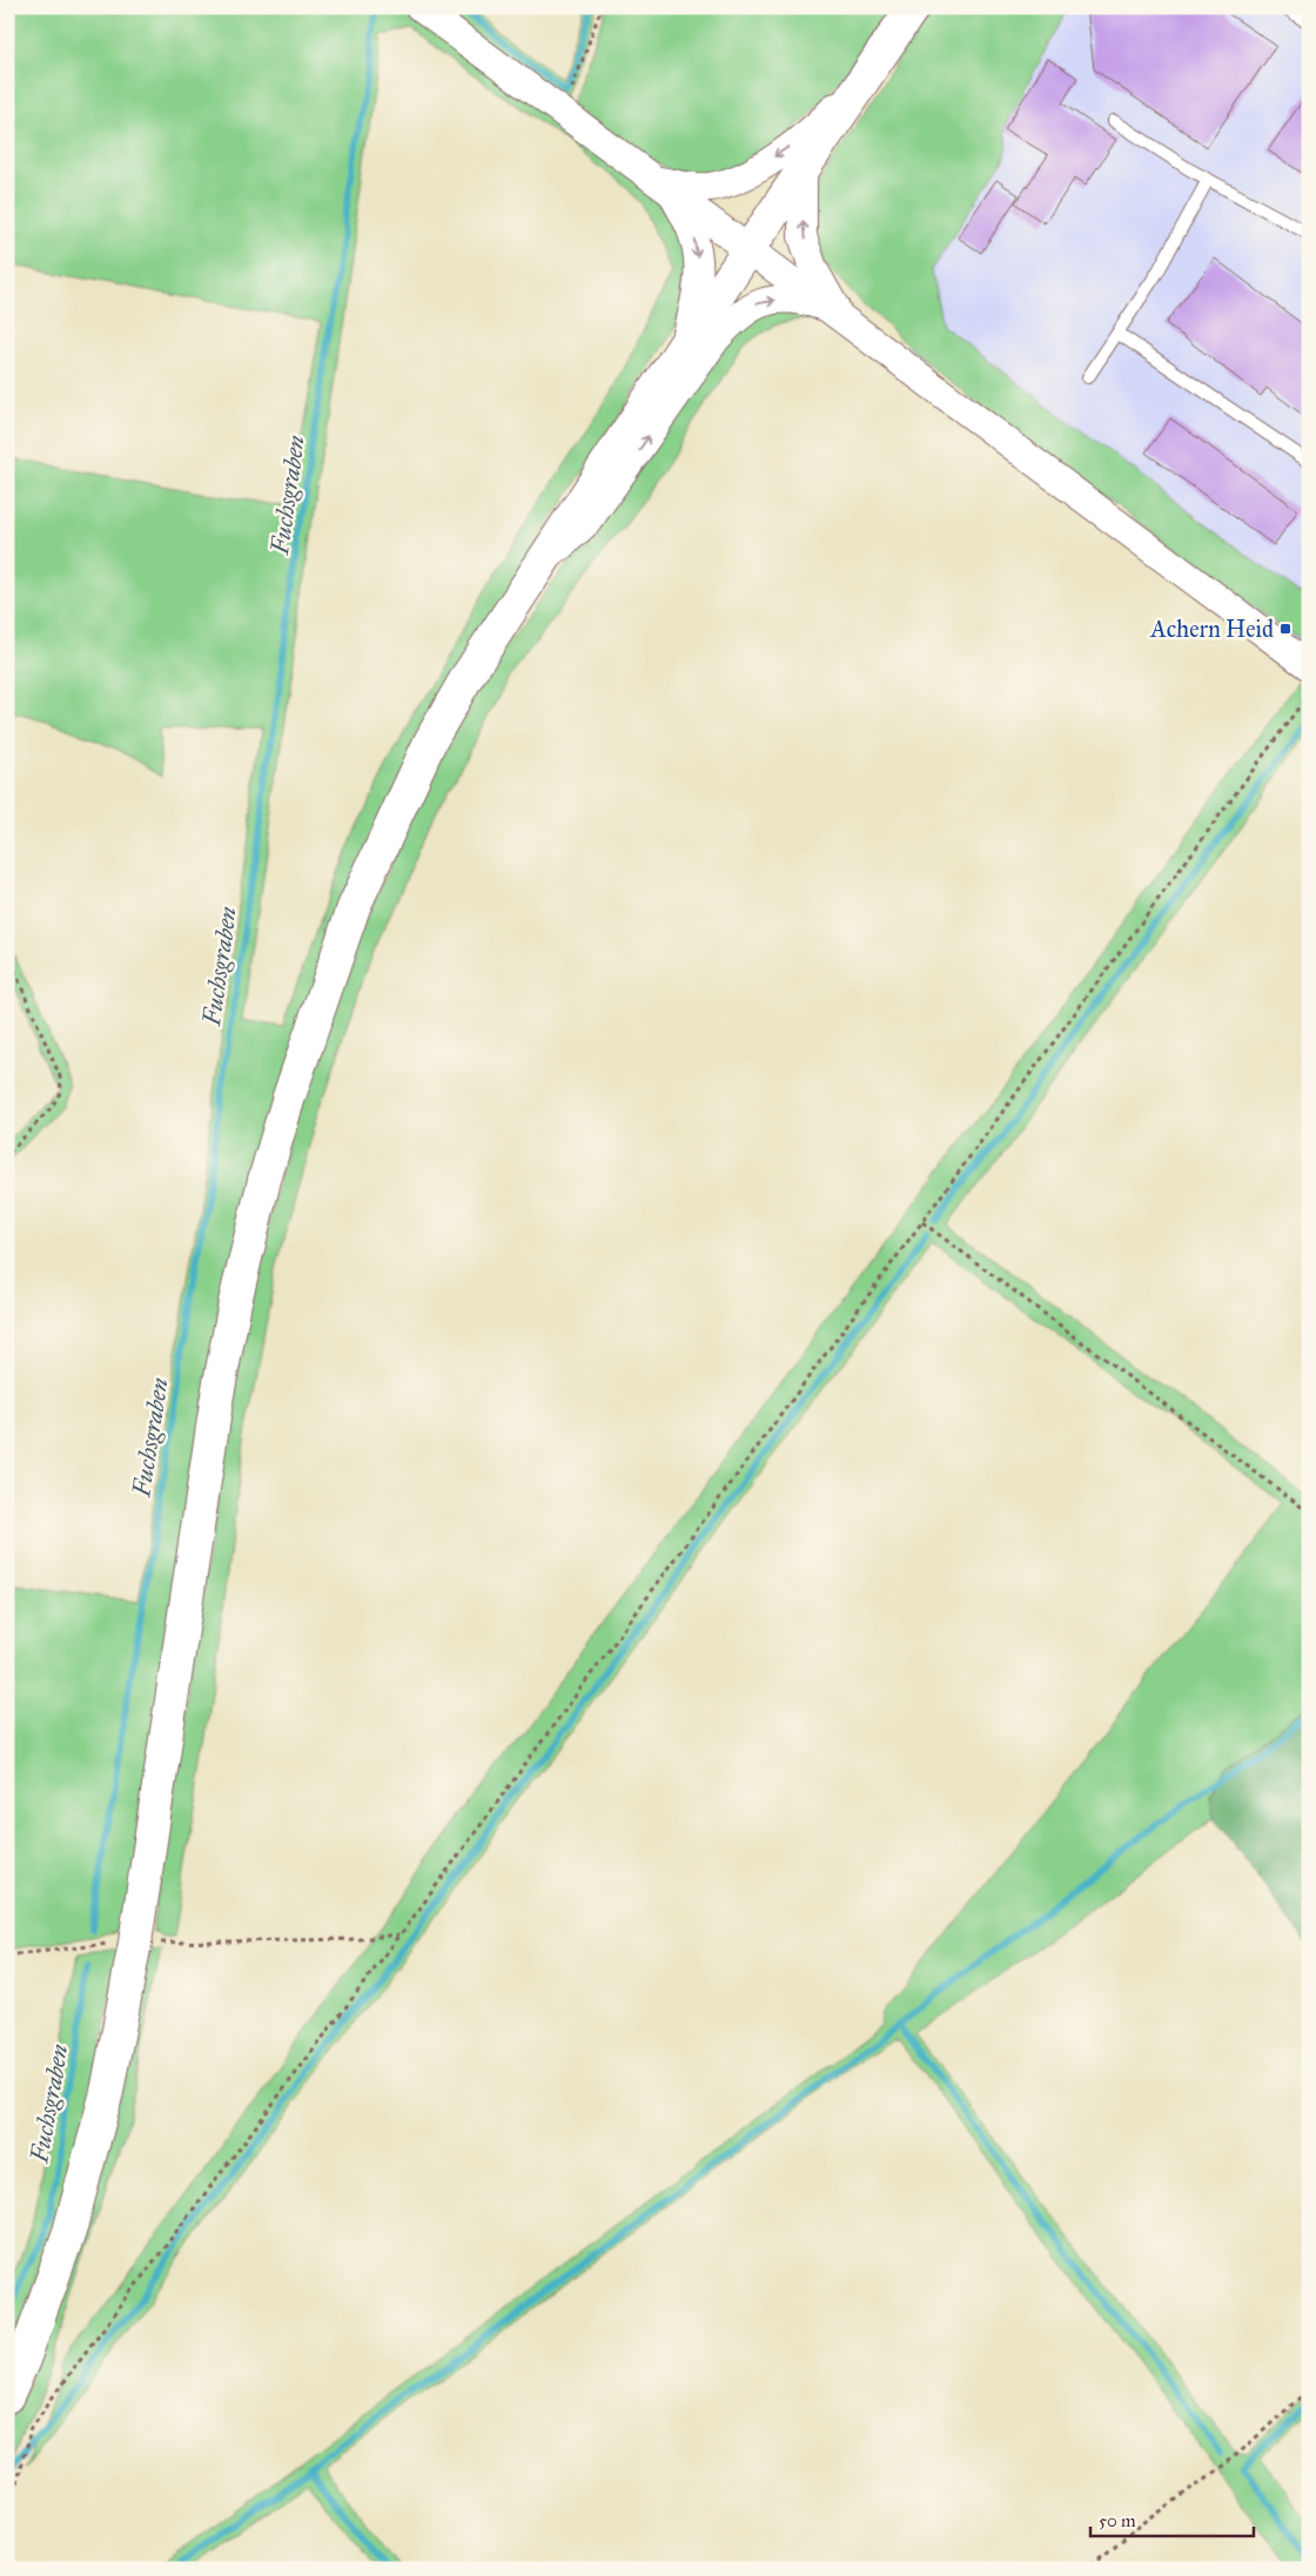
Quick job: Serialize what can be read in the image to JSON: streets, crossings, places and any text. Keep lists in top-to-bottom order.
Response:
{
  "water": ["Fuchsgraben"],
  "places": {
    "transit": ["Achern Heid"]
  },
  "scale_bar": "50 m"
}
